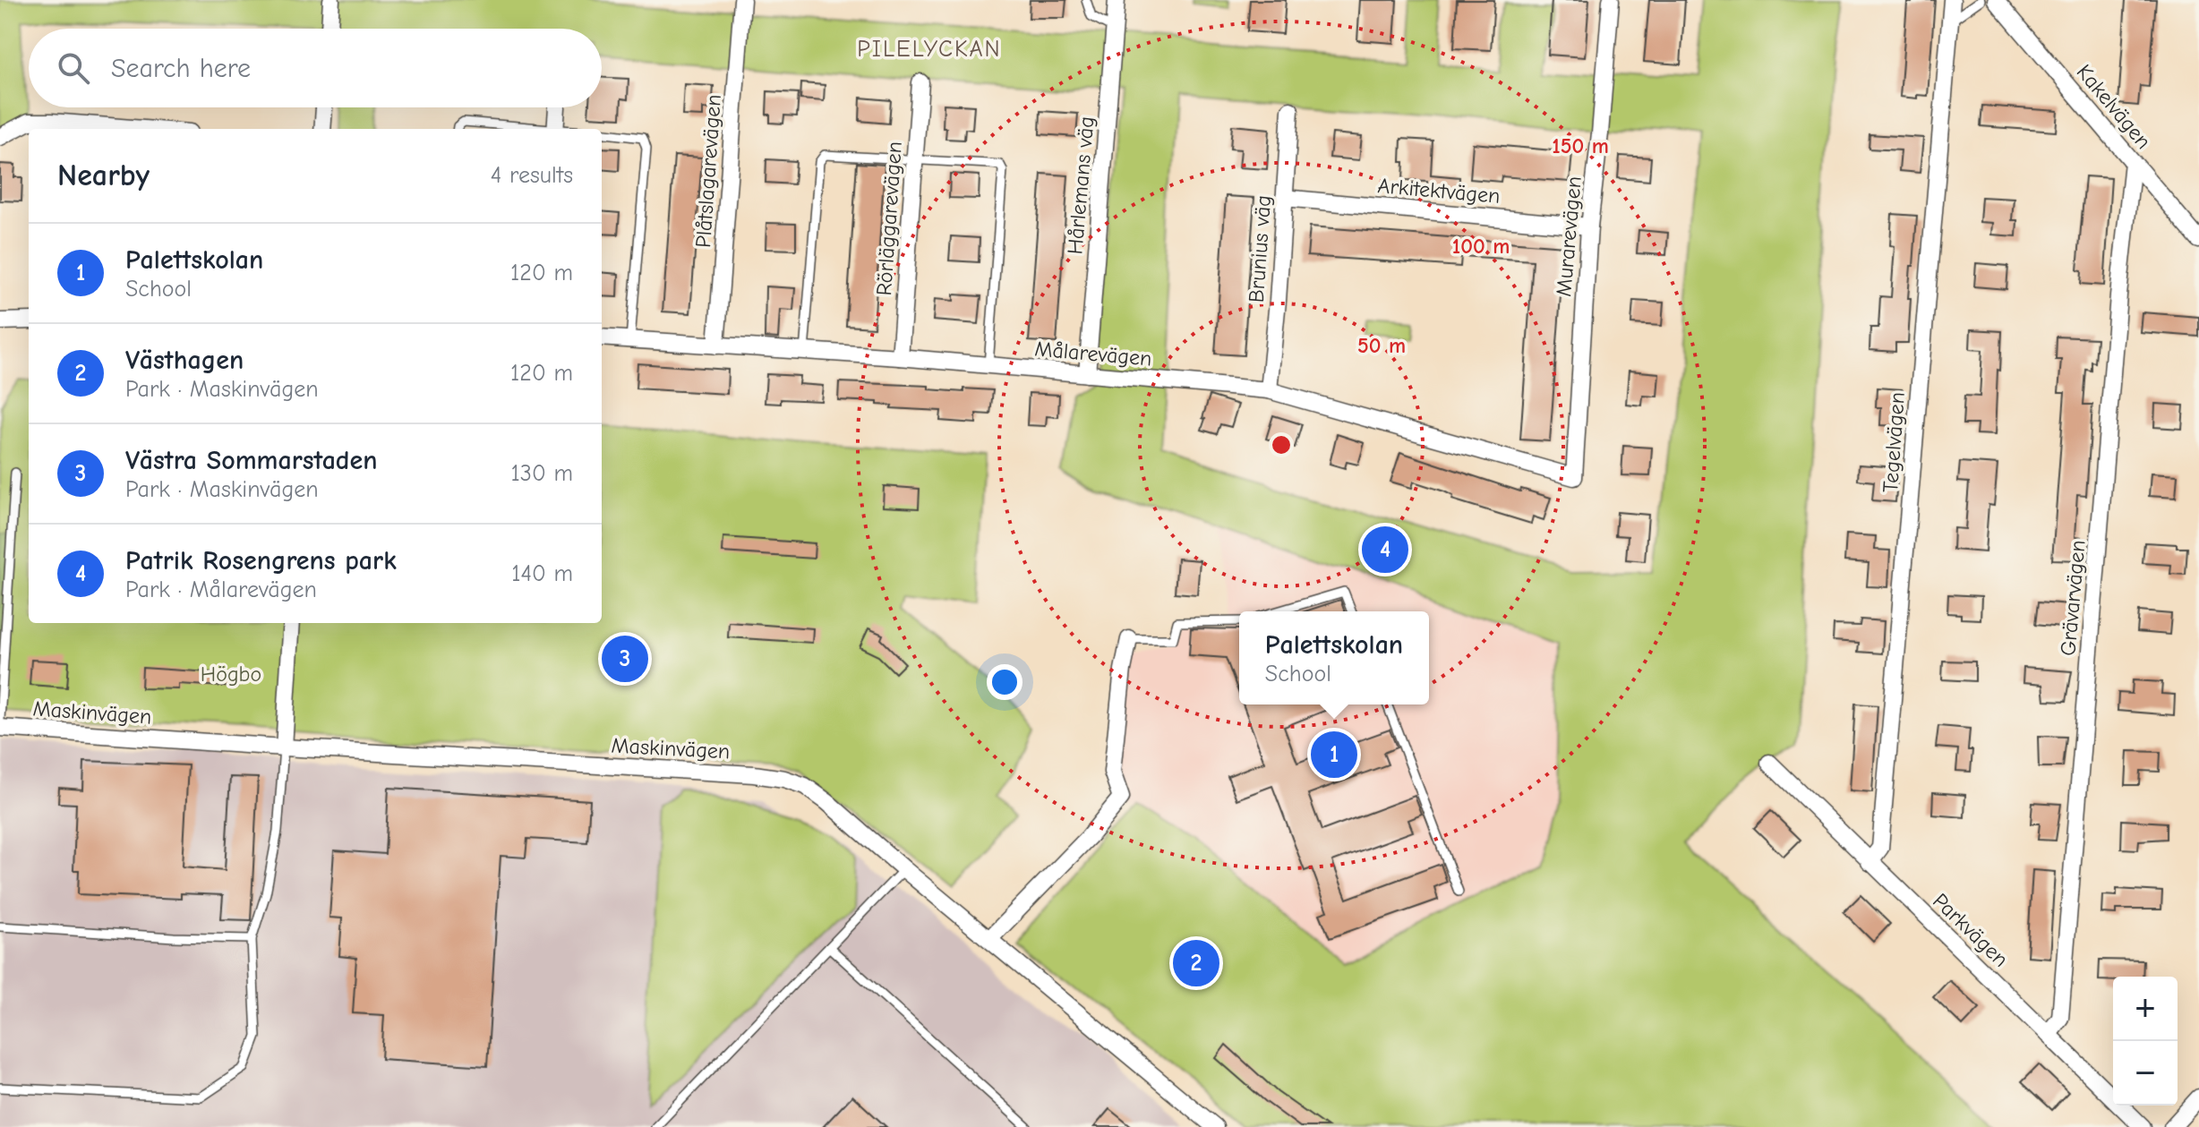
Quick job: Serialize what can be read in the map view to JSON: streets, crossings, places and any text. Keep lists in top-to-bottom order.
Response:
{
  "streets": {
    "street": [
      "Kakelvägen",
      "Plåtslagarevägen",
      "Hårlemans väg",
      "Arkitektvägen",
      "Rörläggarevägen",
      "Murarevägen",
      "Brunius väg",
      "Målarevägen",
      "Tegelvägen",
      "Grävarvägen",
      "Maskinvägen",
      "Parkvägen"
    ]
  },
  "crossings": [
    ["Kakelvägen", "Grävarvägen"],
    ["Plåtslagarevägen", "Målarevägen"],
    ["Hårlemans väg", "Målarevägen"],
    ["Arkitektvägen", "Murarevägen"],
    ["Arkitektvägen", "Brunius väg"],
    ["Rörläggarevägen", "Målarevägen"],
    ["Murarevägen", "Målarevägen"],
    ["Brunius väg", "Målarevägen"],
    ["Tegelvägen", "Parkvägen"],
    ["Grävarvägen", "Parkvägen"]
  ],
  "districts": ["PILELYCKAN"],
  "parks": ["Högbo"],
  "page": {
    "search": "Search here",
    "heading": ["Nearby", "4 results"],
    "list": [
      {
        "mark": "1",
        "name": "Palettskolan",
        "note": "School",
        "value": "120 m"
      },
      {
        "mark": "2",
        "name": "Västhagen",
        "note": "Park · Maskinvägen",
        "value": "120 m"
      },
      {
        "mark": "3",
        "name": "Västra Sommarstaden",
        "note": "Park · Maskinvägen",
        "value": "130 m"
      },
      {
        "mark": "4",
        "name": "Patrik Rosengrens park",
        "note": "Park · Målarevägen",
        "value": "140 m"
      }
    ],
    "pins": [
      "4",
      "3",
      "1",
      "2"
    ],
    "popup": ["Palettskolan", "School"],
    "map_buttons": ["+", "−"]
  },
  "rings": ["150 m", "100 m", "50 m"]
}
